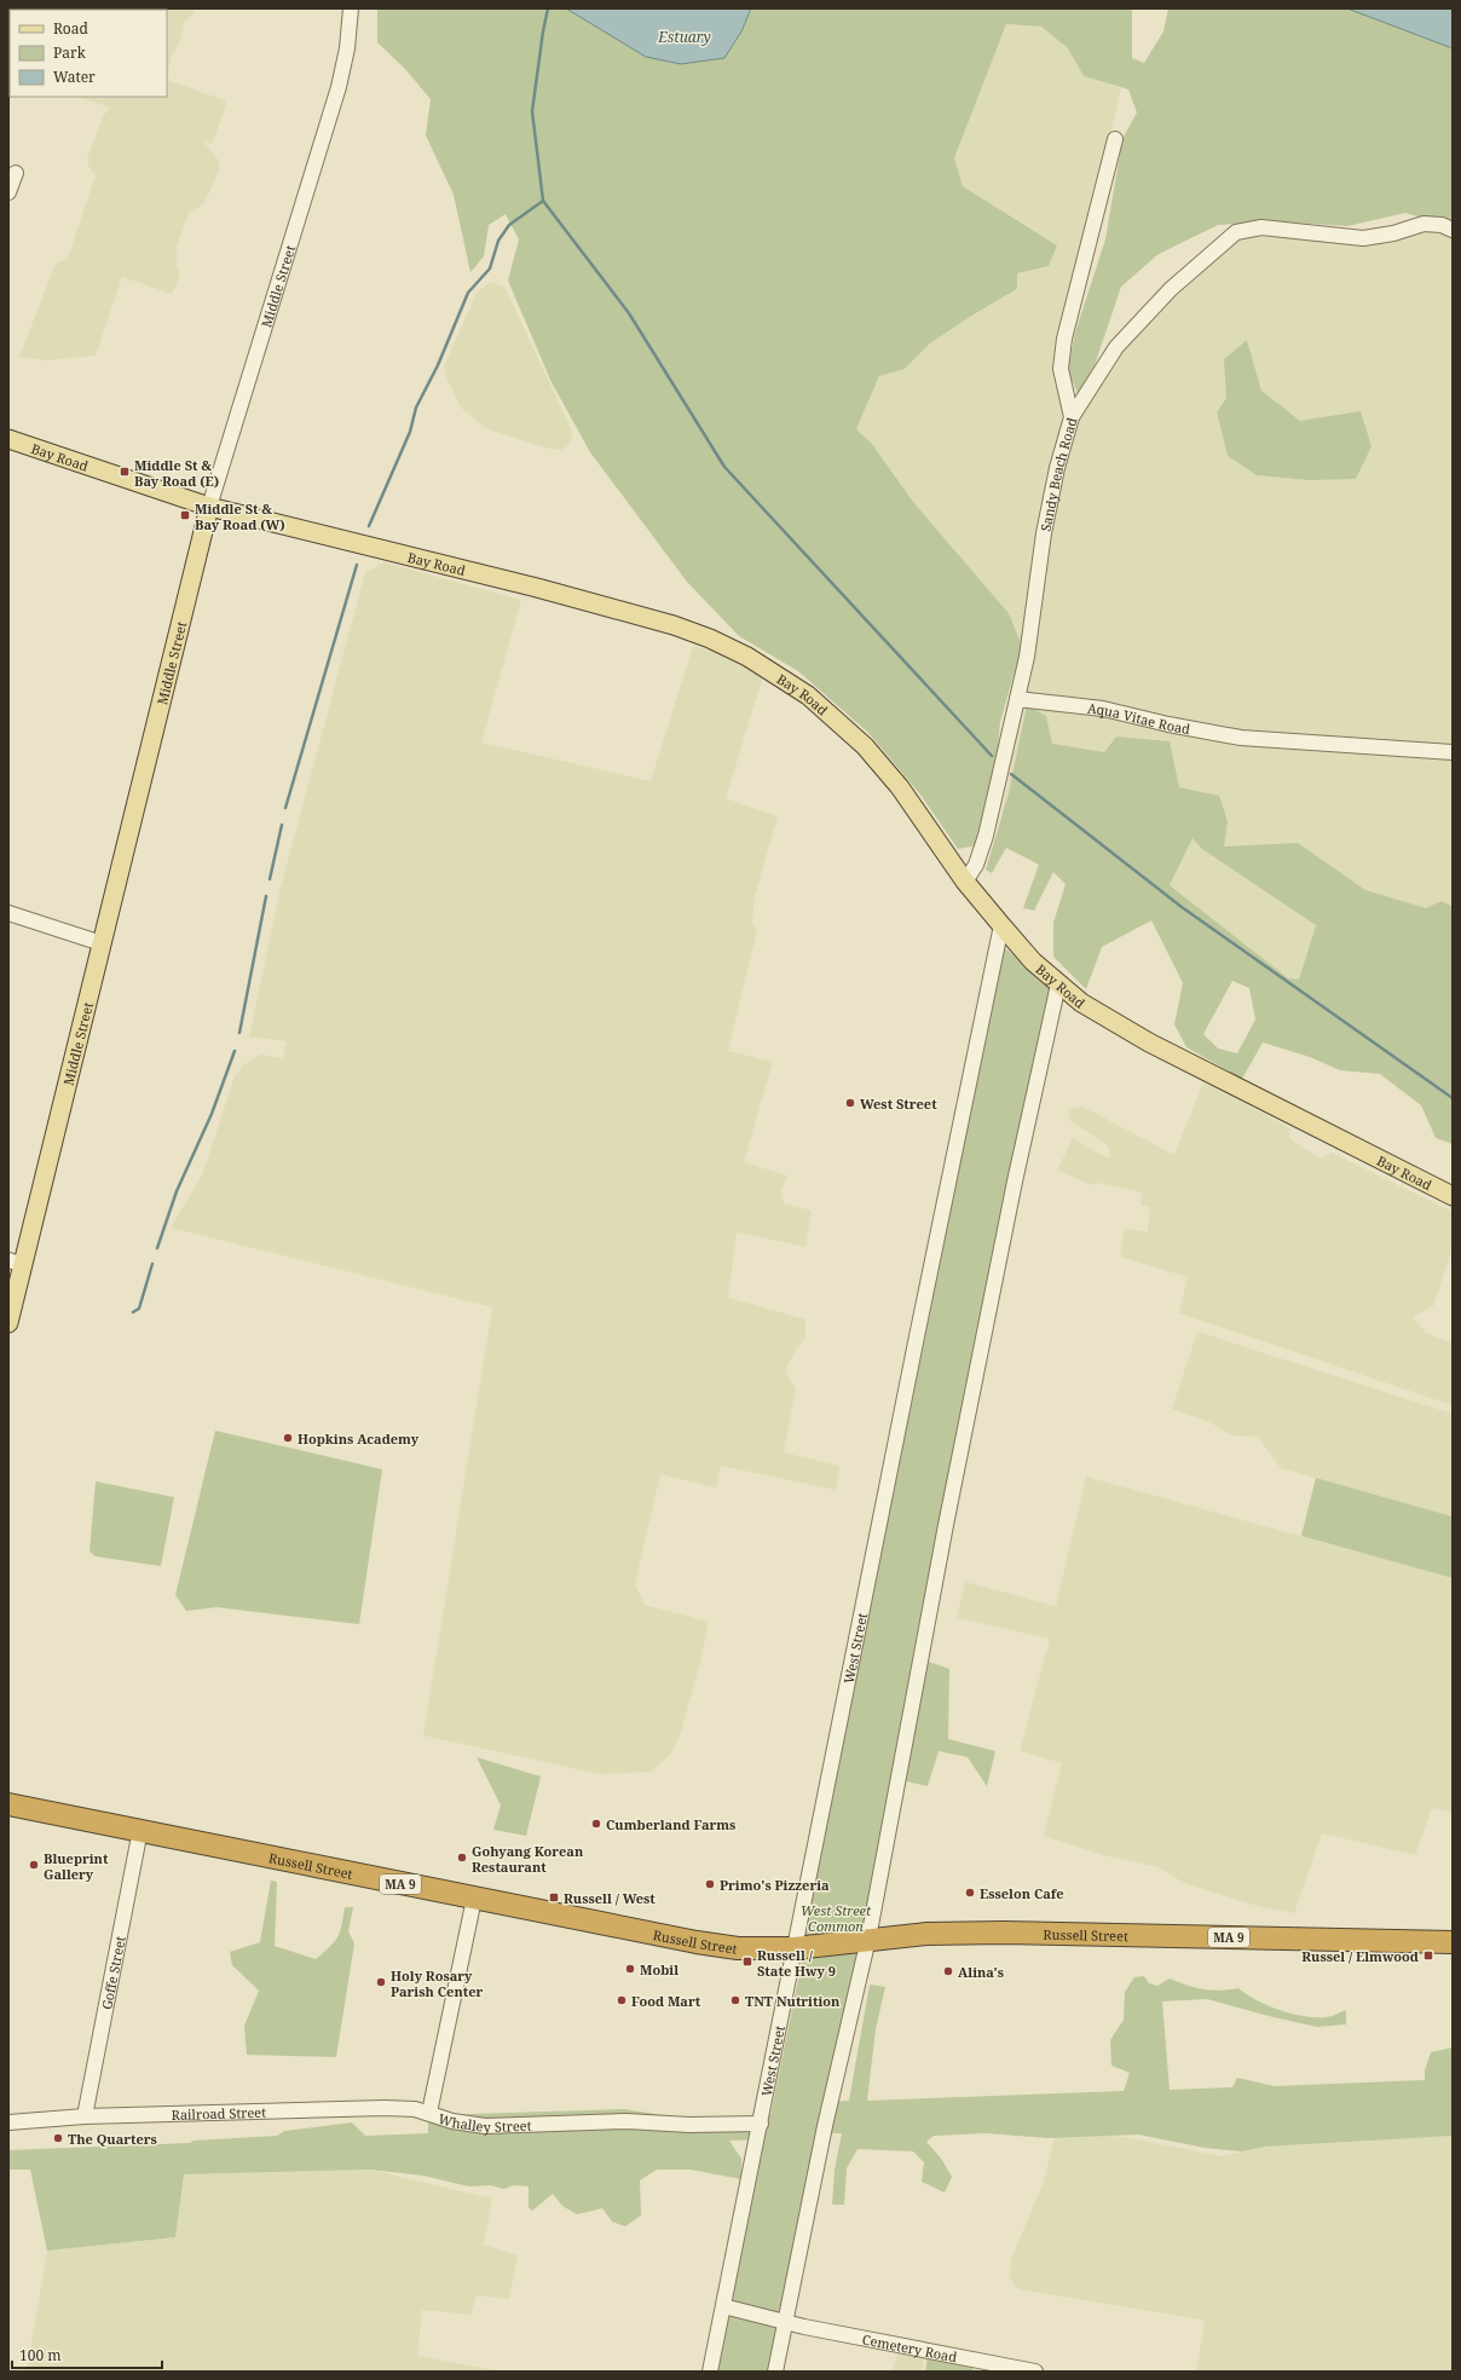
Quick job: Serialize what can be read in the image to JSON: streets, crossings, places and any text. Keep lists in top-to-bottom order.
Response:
{
  "streets": {
    "highway": ["Russell Street", "MA 9"],
    "main road": ["Middle Street", "Bay Road"],
    "street": [
      "Sandy Beach Road",
      "Aqua Vitae Road",
      "West Street",
      "Goffe Street",
      "Railroad Street",
      "Whalley Street",
      "Cemetery Road"
    ]
  },
  "crossings": [
    ["Middle Street", "Bay Road"],
    ["Bay Road", "West Street"],
    ["Sandy Beach Road", "Aqua Vitae Road"],
    ["West Street", "Russell Street"],
    ["West Street", "Whalley Street"],
    ["West Street", "Cemetery Road"],
    ["Russell Street", "Goffe Street"],
    ["Russell Street", "Whalley Street"],
    ["Goffe Street", "Railroad Street"],
    ["Railroad Street", "Whalley Street"]
  ],
  "water": ["Estuary"],
  "parks": ["West Street Common"],
  "places": {
    "transit": [
      "Middle St & Bay Road (E)",
      "Middle St & Bay Road (W)",
      "Russell / West",
      "Russel / Elmwood",
      "Russell / State Hwy 9"
    ],
    "other": [
      "West Street",
      "Hopkins Academy",
      "Cumberland Farms",
      "Gohyang Korean Restaurant",
      "Blueprint Gallery",
      "Primo's Pizzeria",
      "Esselon Cafe",
      "Mobil",
      "Alina's",
      "Holy Rosary Parish Center",
      "Food Mart",
      "TNT Nutrition",
      "The Quarters"
    ]
  },
  "legend": ["Road", "Park", "Water"],
  "scale_bar": "100 m"
}
